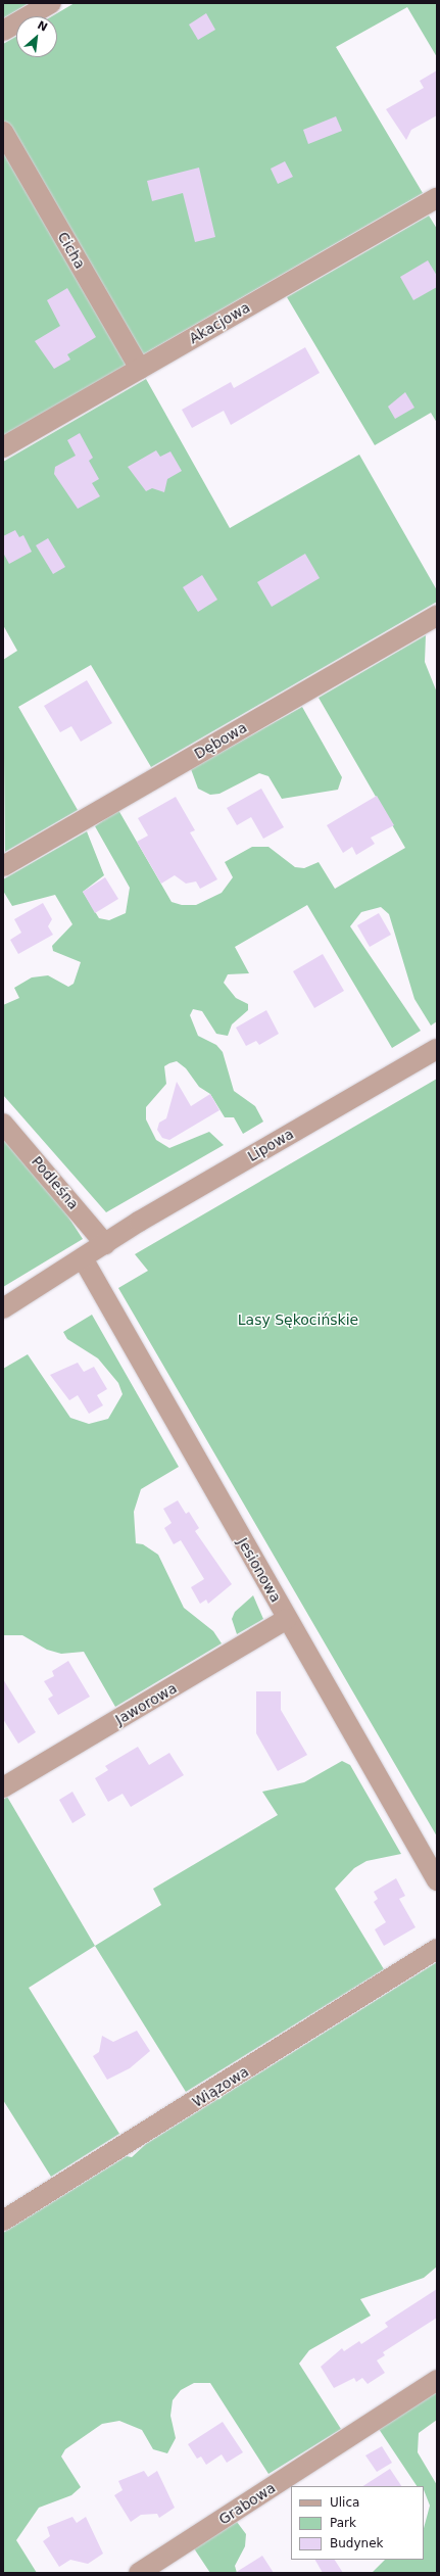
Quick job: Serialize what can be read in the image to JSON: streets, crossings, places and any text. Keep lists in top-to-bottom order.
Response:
{
  "streets": {
    "street": [
      "Cicha",
      "Akacjowa",
      "Dębowa",
      "Lipowa",
      "Podleśna",
      "Jesionowa",
      "Jaworowa",
      "Wiązowa",
      "Grabowa"
    ]
  },
  "crossings": [
    ["Cicha", "Akacjowa"],
    ["Lipowa", "Podleśna"],
    ["Lipowa", "Jesionowa"],
    ["Jesionowa", "Jaworowa"]
  ],
  "parks": ["Lasy Sękocińskie"],
  "legend": ["Ulica", "Park", "Budynek"],
  "north": "top right"
}
